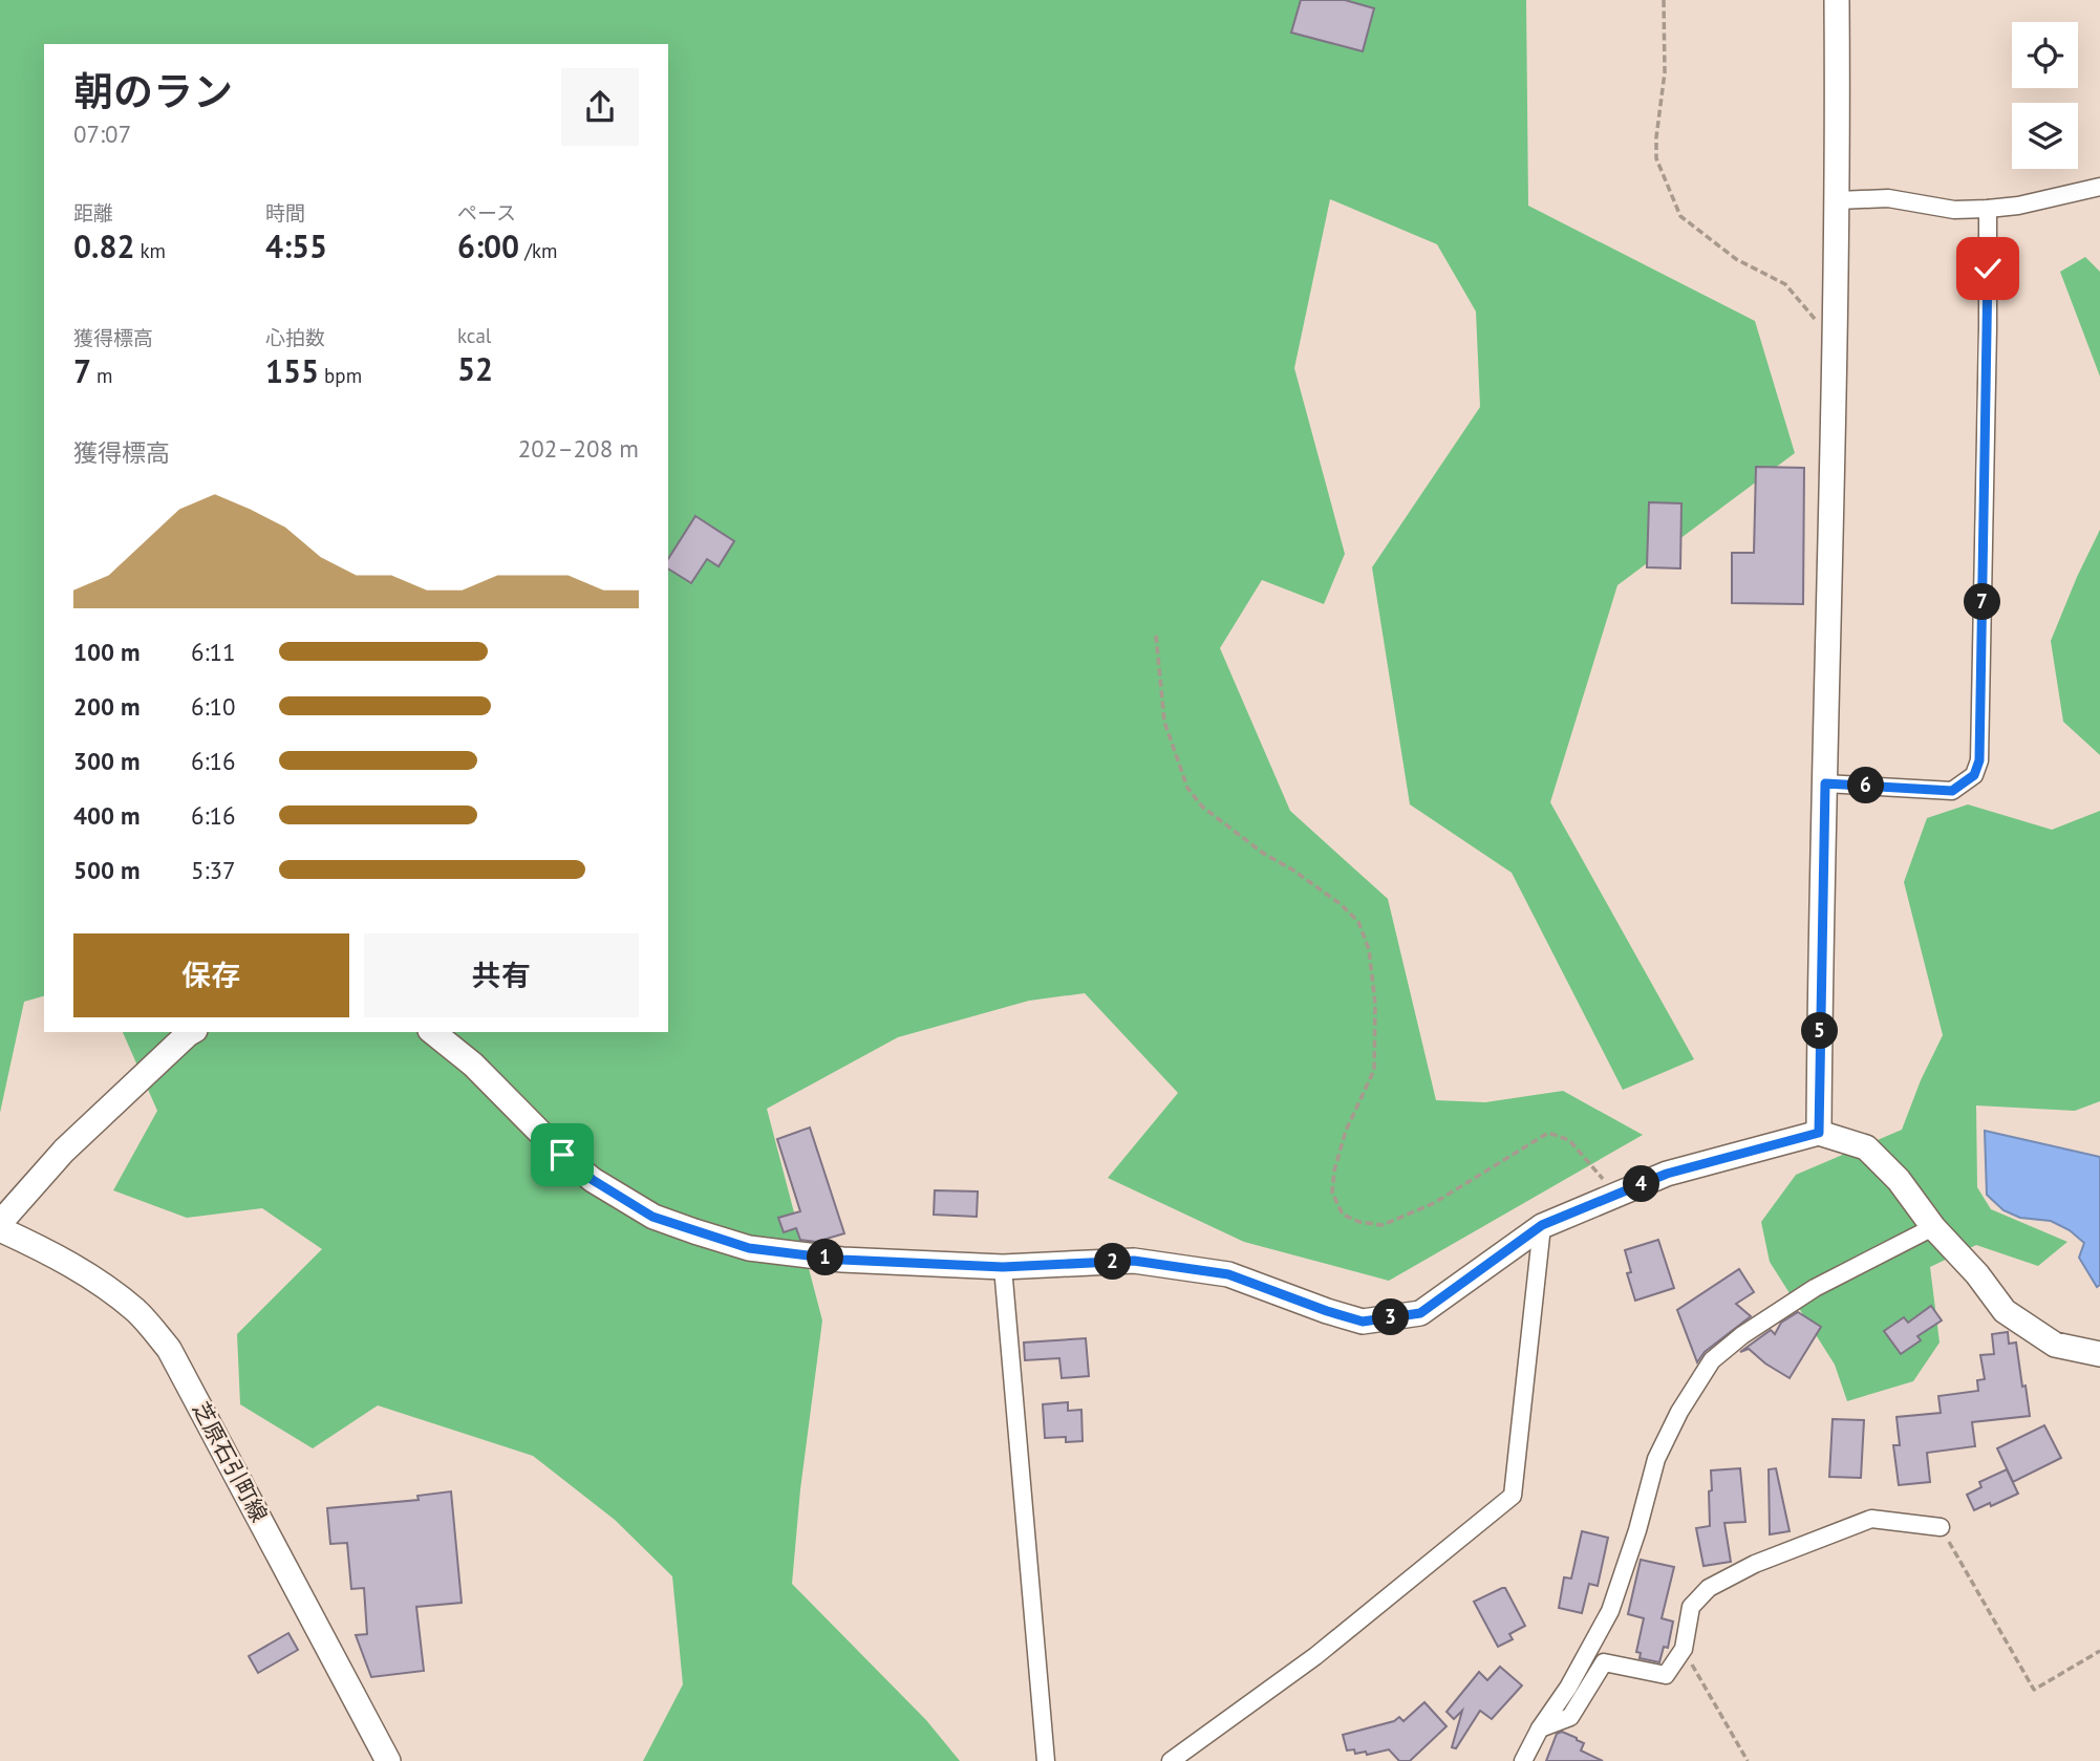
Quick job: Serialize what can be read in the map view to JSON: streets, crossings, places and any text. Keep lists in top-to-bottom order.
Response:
{
  "streets": {
    "street": ["芝原石引町線"]
  },
  "page": {
    "heading": ["朝のラン", "07:07"],
    "stats": [
      ["距離", "0.82 km"],
      ["時間", "4:55"],
      ["ペース", "6:00 /km"],
      ["獲得標高", "7 m"],
      ["心拍数", "155 bpm"],
      ["kcal", "52"]
    ],
    "chart": ["獲得標高", "202–208 m"],
    "pins": [
      "7",
      "6",
      "5",
      "4",
      "1",
      "2",
      "3"
    ],
    "list": [
      {
        "name": "100 m",
        "note": "6:11"
      },
      {
        "name": "200 m",
        "note": "6:10"
      },
      {
        "name": "300 m",
        "note": "6:16"
      },
      {
        "name": "400 m",
        "note": "6:16"
      },
      {
        "name": "500 m",
        "note": "5:37"
      }
    ],
    "buttons": ["保存", "共有"]
  }
}
